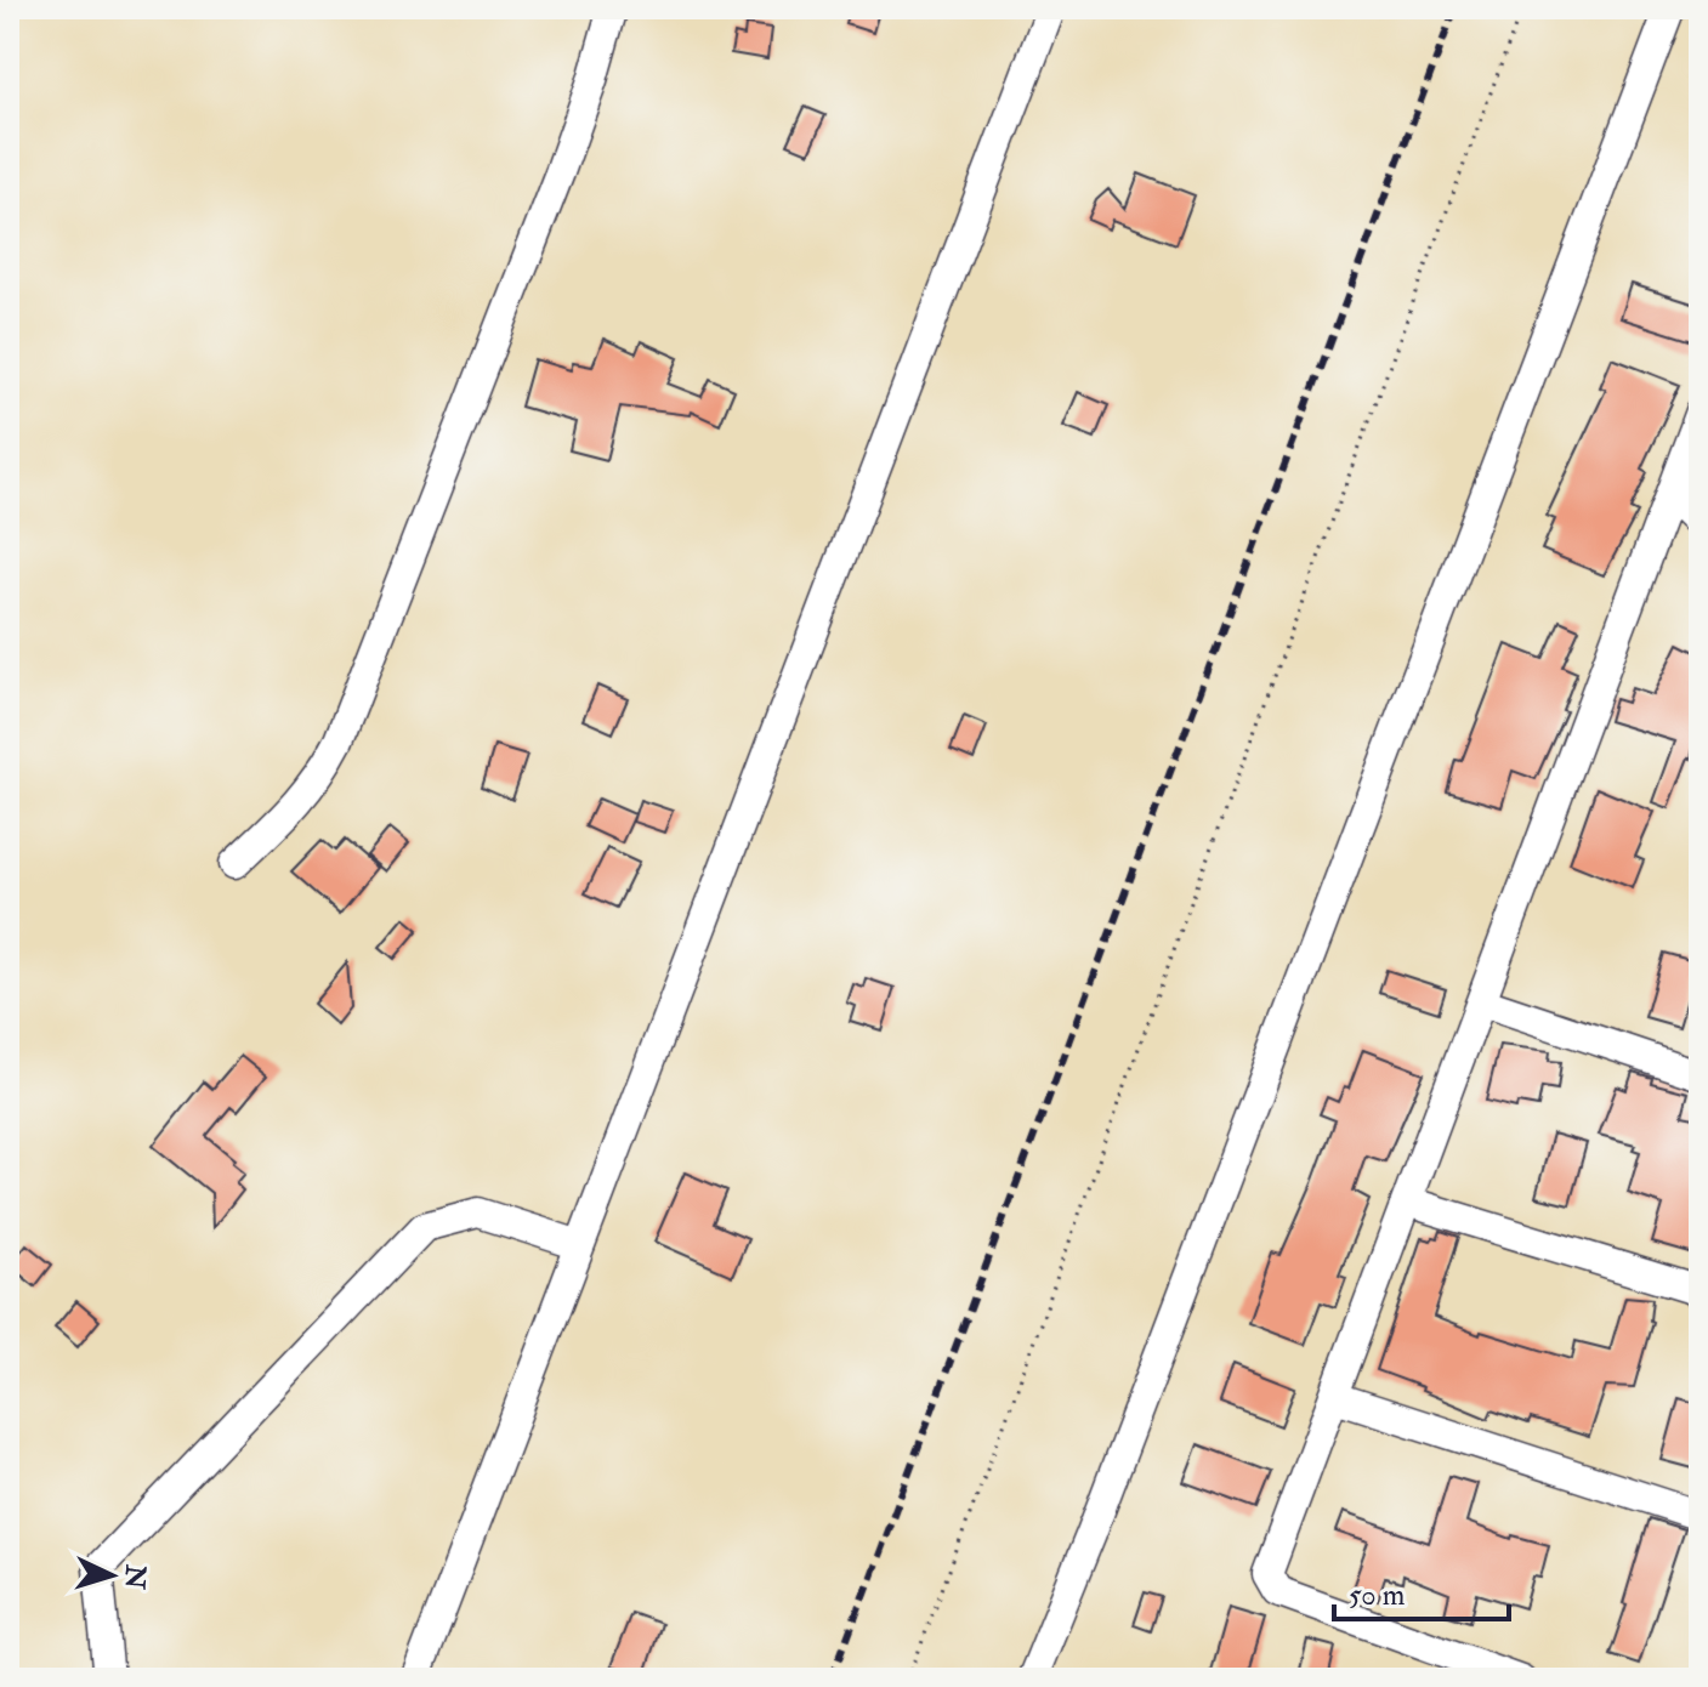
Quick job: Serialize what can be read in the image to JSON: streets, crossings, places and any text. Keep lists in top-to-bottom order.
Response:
{
  "scale_bar": "50 m",
  "north": "right"
}
